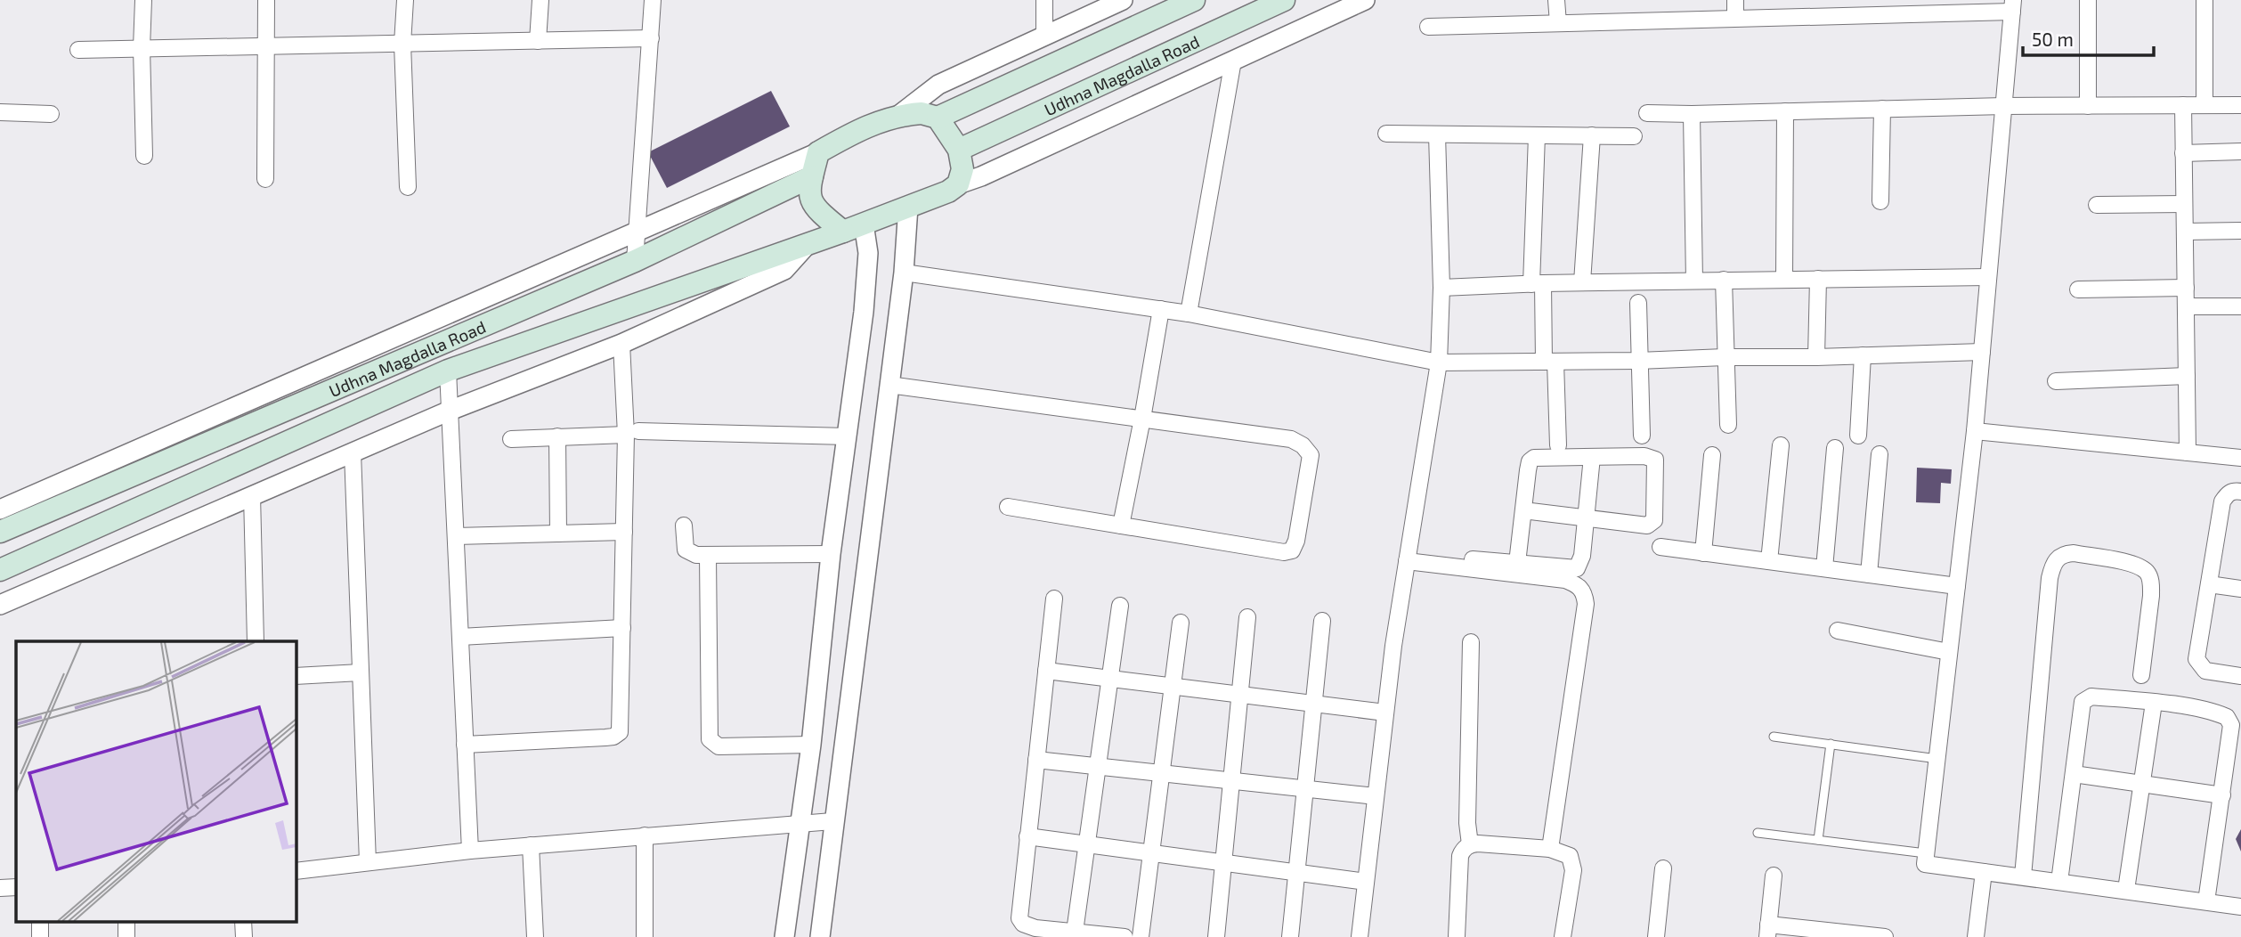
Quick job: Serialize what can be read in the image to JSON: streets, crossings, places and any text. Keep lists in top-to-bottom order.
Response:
{
  "streets": {
    "main road": ["Udhna Magdalla Road"]
  },
  "scale_bar": "50 m"
}
